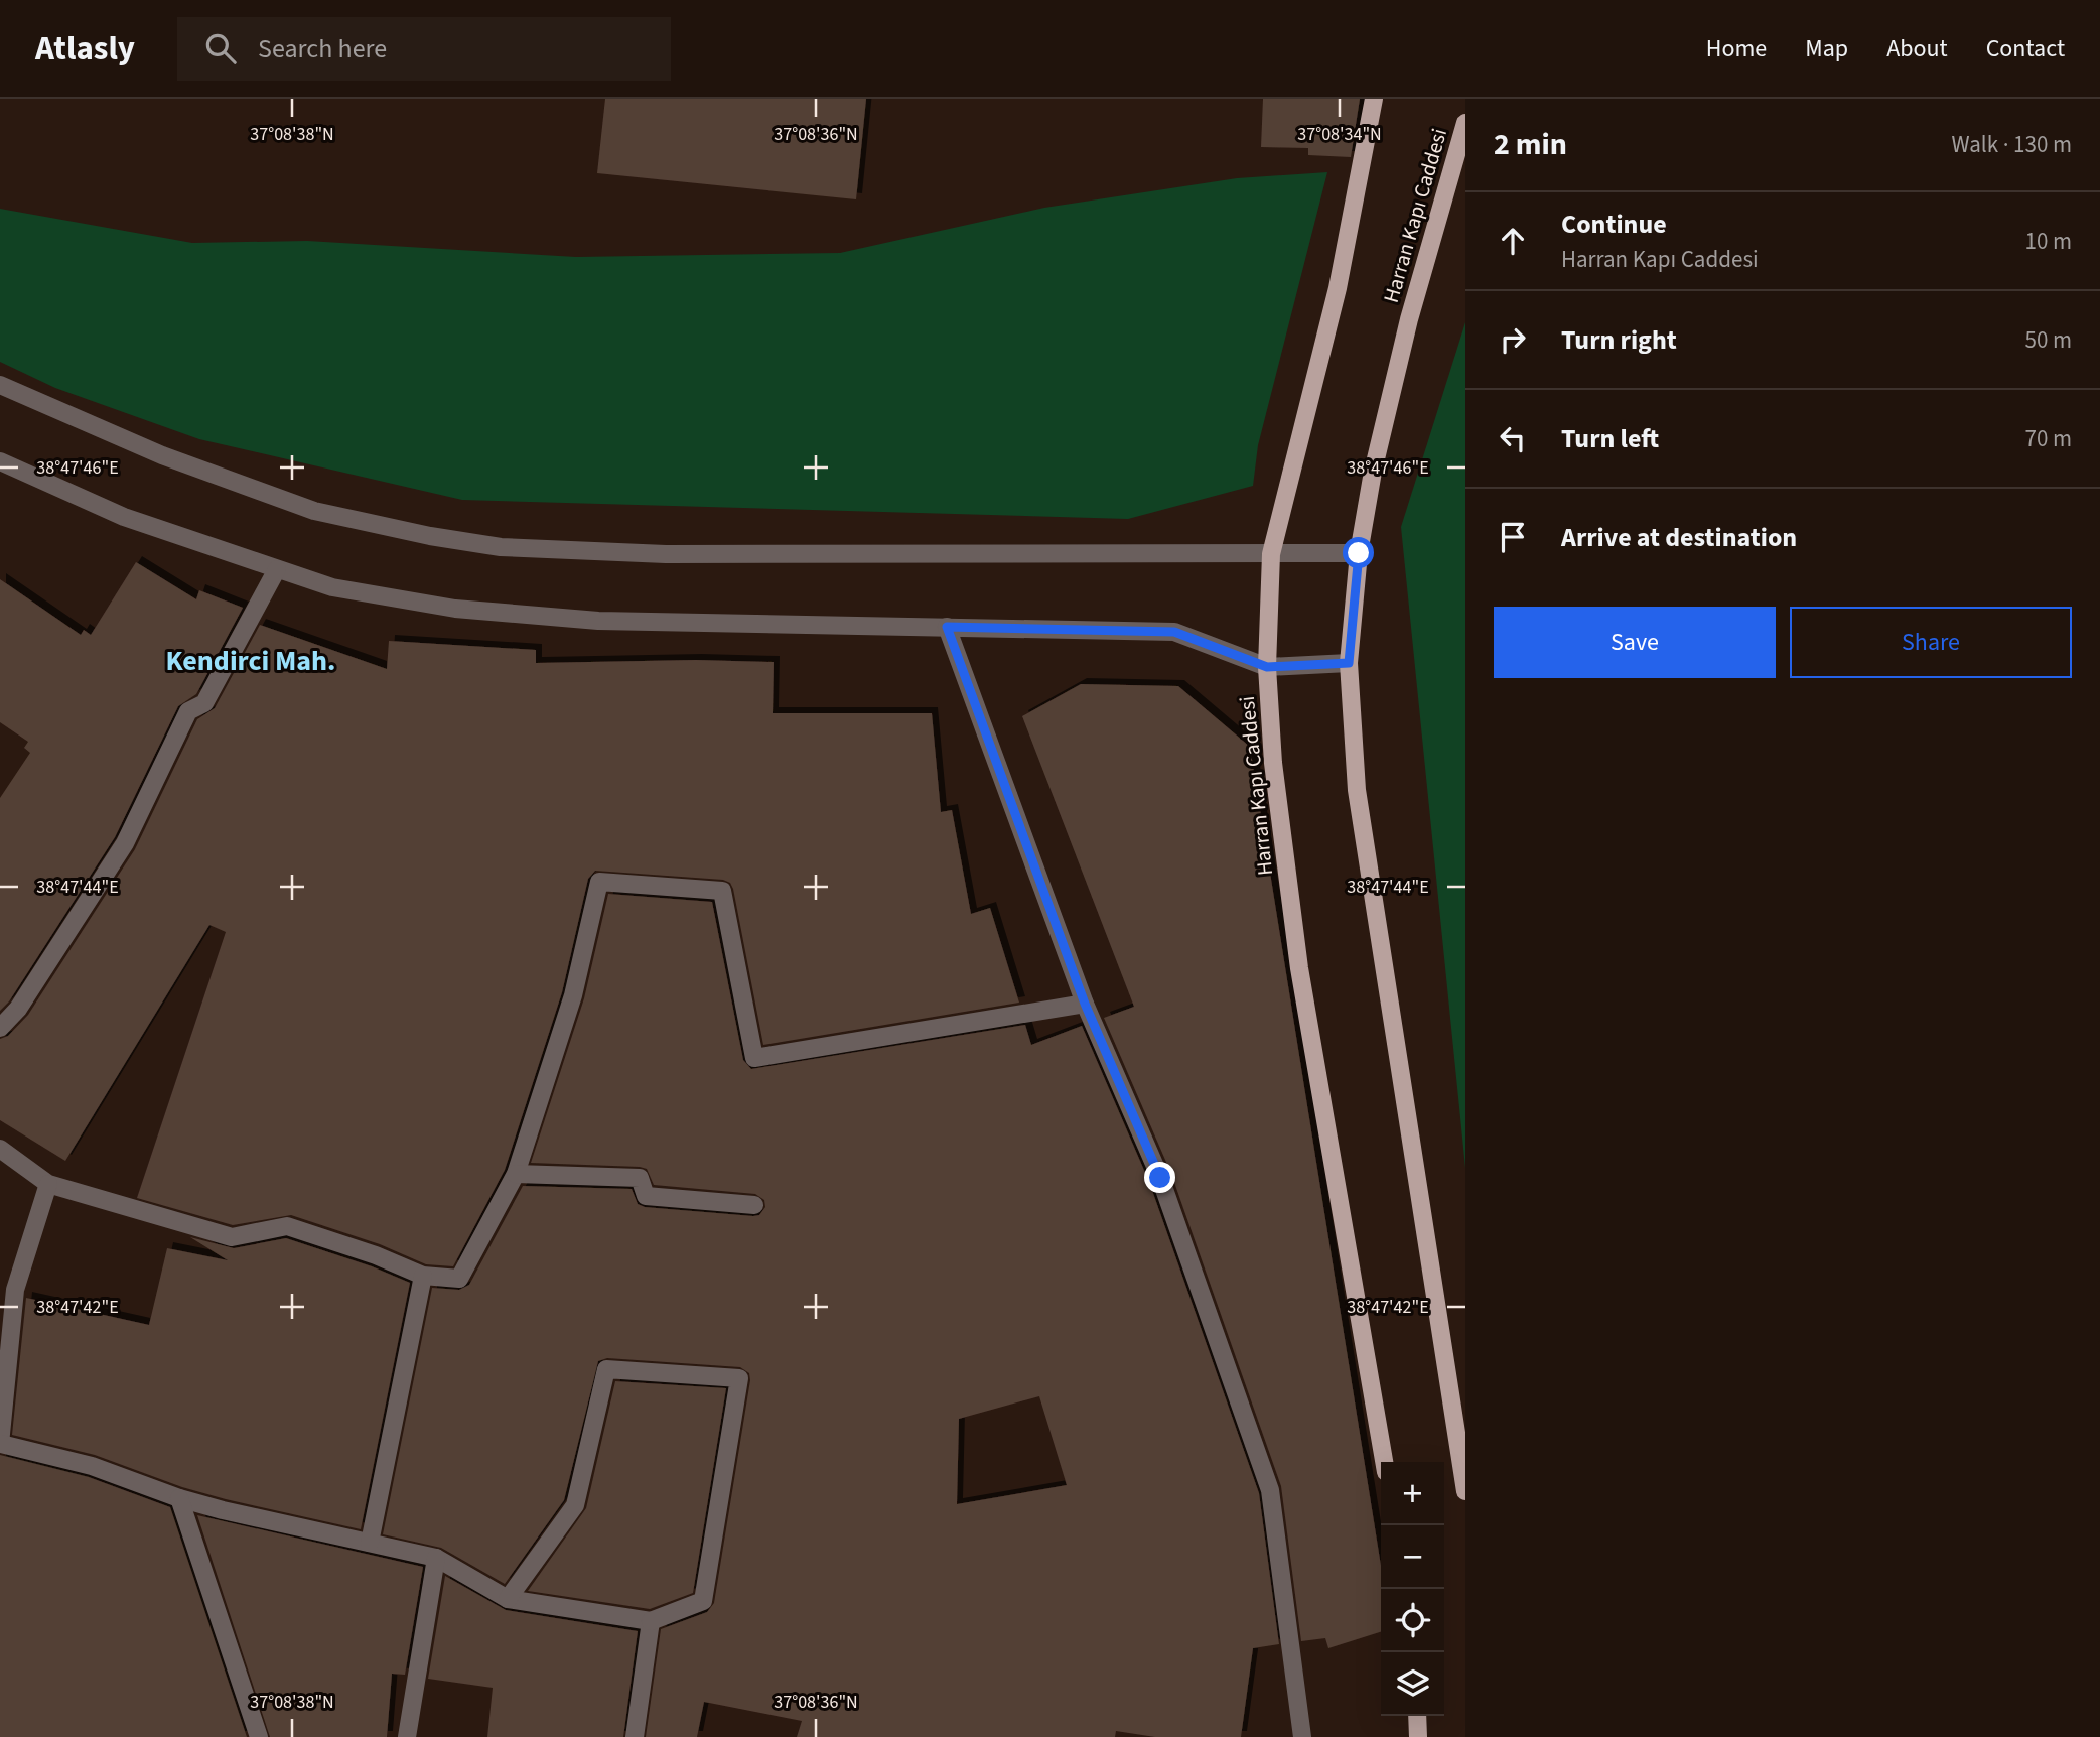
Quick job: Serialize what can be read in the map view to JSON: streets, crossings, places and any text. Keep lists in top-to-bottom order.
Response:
{
  "streets": {
    "main road": ["Harran Kapı Caddesi"]
  },
  "districts": ["Kendirci Mah."],
  "page": {
    "header": "Atlasly",
    "search": "Search here",
    "nav": [
      "Home",
      "Map",
      "About",
      "Contact"
    ],
    "heading": ["2 min", "Walk · 130 m"],
    "list": [
      ["Continue", "Harran Kapı Caddesi", "10 m"],
      ["Turn right", "50 m"],
      ["Turn left", "70 m"],
      "Arrive at destination"
    ],
    "buttons": ["Save", "Share"],
    "map_buttons": ["+", "−"]
  },
  "coordinates": [
    "37°08'38\"N",
    "37°08'36\"N",
    "37°08'34\"N",
    "38°47'46\"E",
    "38°47'44\"E",
    "38°47'42\"E"
  ]
}
